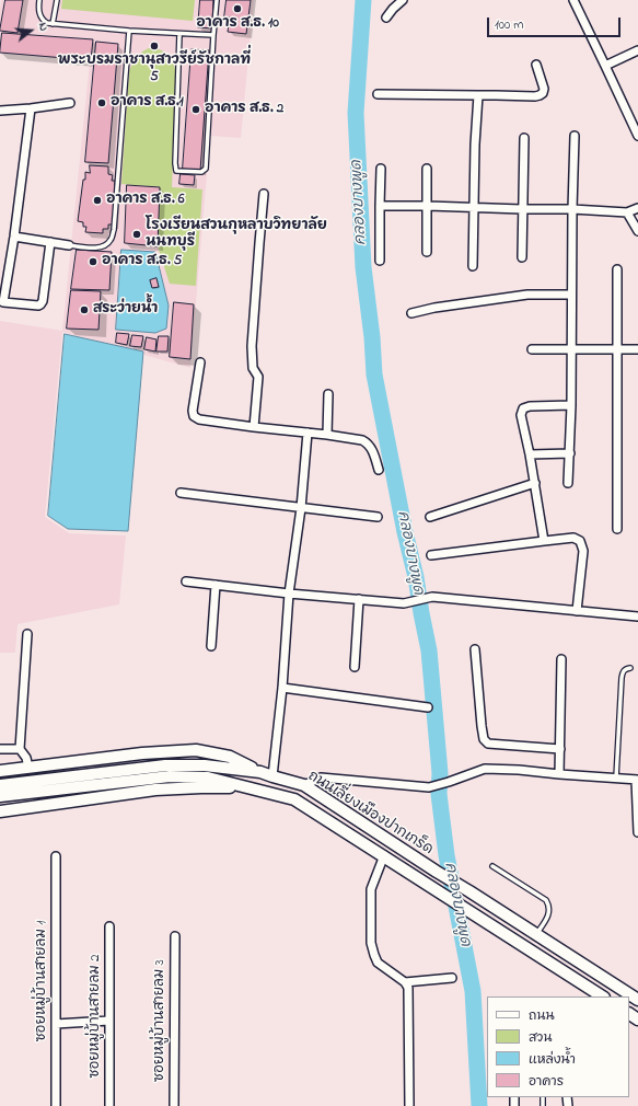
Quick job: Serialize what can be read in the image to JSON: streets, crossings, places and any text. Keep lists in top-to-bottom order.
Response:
{
  "streets": {
    "main road": ["ถนนเลี่ยงเมืองปากเกร็ด"],
    "street": ["ซอยหมู่บ้านสายลม 1", "ซอยหมู่บ้านสายลม 2", "ซอยหมู่บ้านสายลม 3"]
  },
  "water": ["คลองบางพูด"],
  "places": [
    "อาคาร ส.ธ. 10",
    "พระบรมราชานุสาวรีย์รัชกาลที่ 5",
    "อาคาร ส.ธ.1",
    "อาคาร ส.ธ. 2",
    "อาคาร ส.ธ. 6",
    "โรงเรียนสวนกุหลาบวิทยาลัย นนทบุรี",
    "อาคาร ส.ธ. 5",
    "สระว่ายน้ำ"
  ],
  "legend": [
    "ถนน",
    "สวน",
    "แหล่งน้ำ",
    "อาคาร"
  ],
  "scale_bar": "100 m",
  "north": "right"
}
